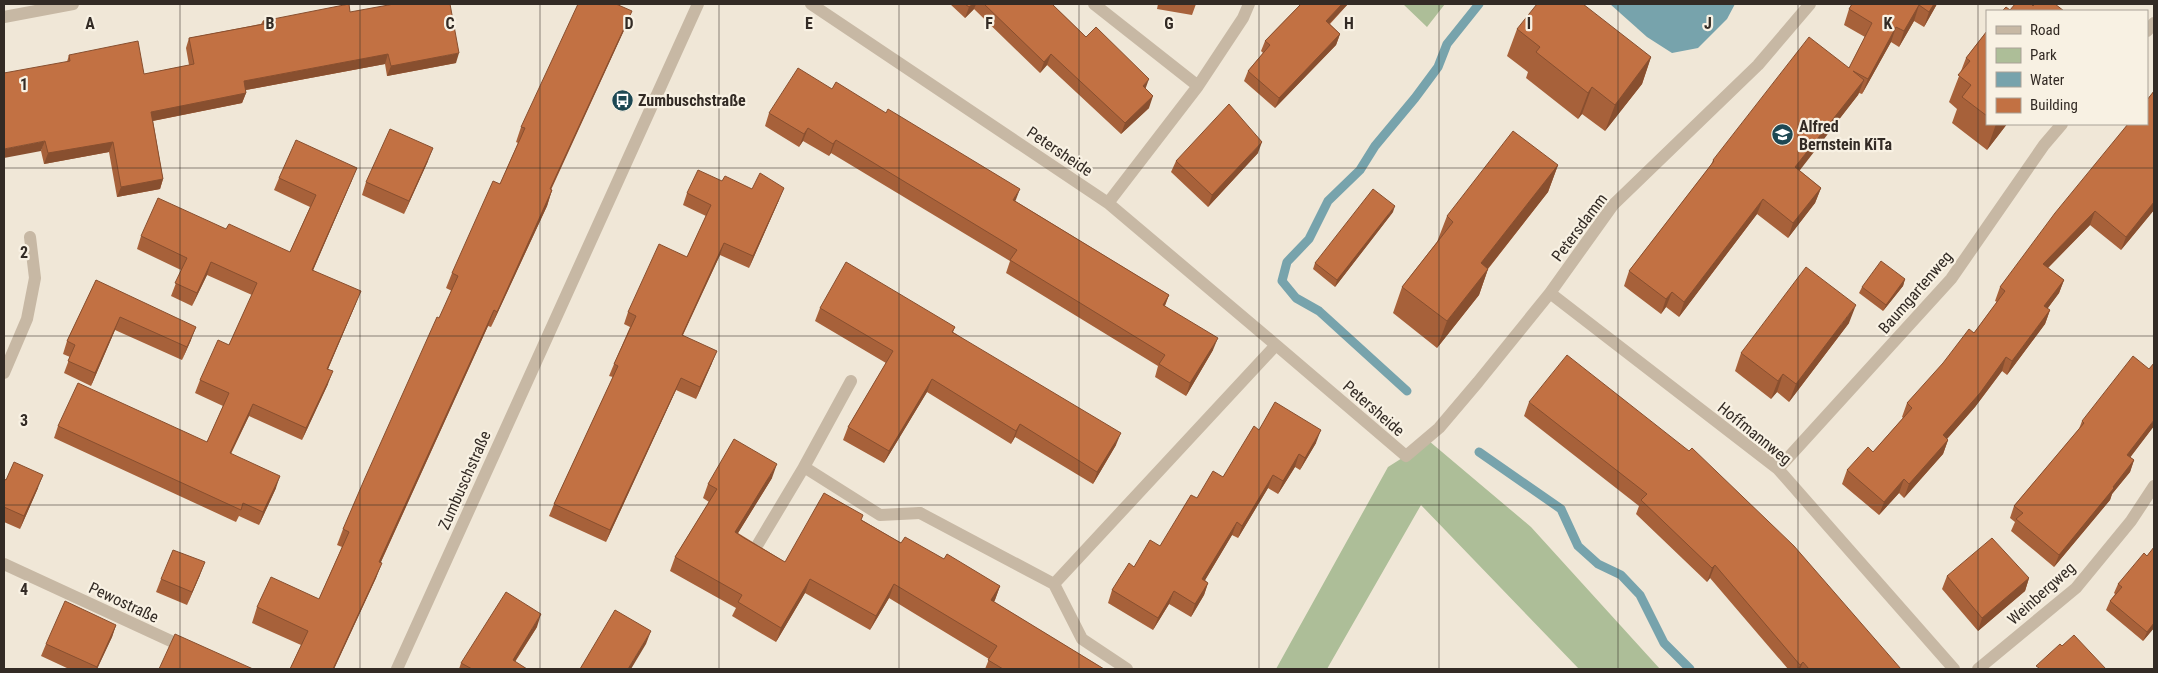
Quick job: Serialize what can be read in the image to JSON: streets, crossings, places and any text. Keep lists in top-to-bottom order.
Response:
{
  "streets": {
    "street": [
      "Petersheide",
      "Petersdamm",
      "Baumgartenweg",
      "Hoffmannweg",
      "Zumbuschstraße",
      "Weinbergweg",
      "Pewostraße"
    ]
  },
  "crossings": [
    ["Petersheide", "Petersdamm"],
    ["Petersdamm", "Hoffmannweg"],
    ["Baumgartenweg", "Hoffmannweg"]
  ],
  "places": {
    "bus stop": ["Zumbuschstraße"],
    "school or university": ["Alfred Bernstein KiTa"]
  },
  "legend": [
    "Road",
    "Park",
    "Water",
    "Building"
  ],
  "grid": {
    "columns": [
      "A",
      "B",
      "C",
      "D",
      "E",
      "F",
      "G",
      "H",
      "I",
      "J",
      "K"
    ],
    "rows": [
      "1",
      "2",
      "3",
      "4"
    ]
  }
}
